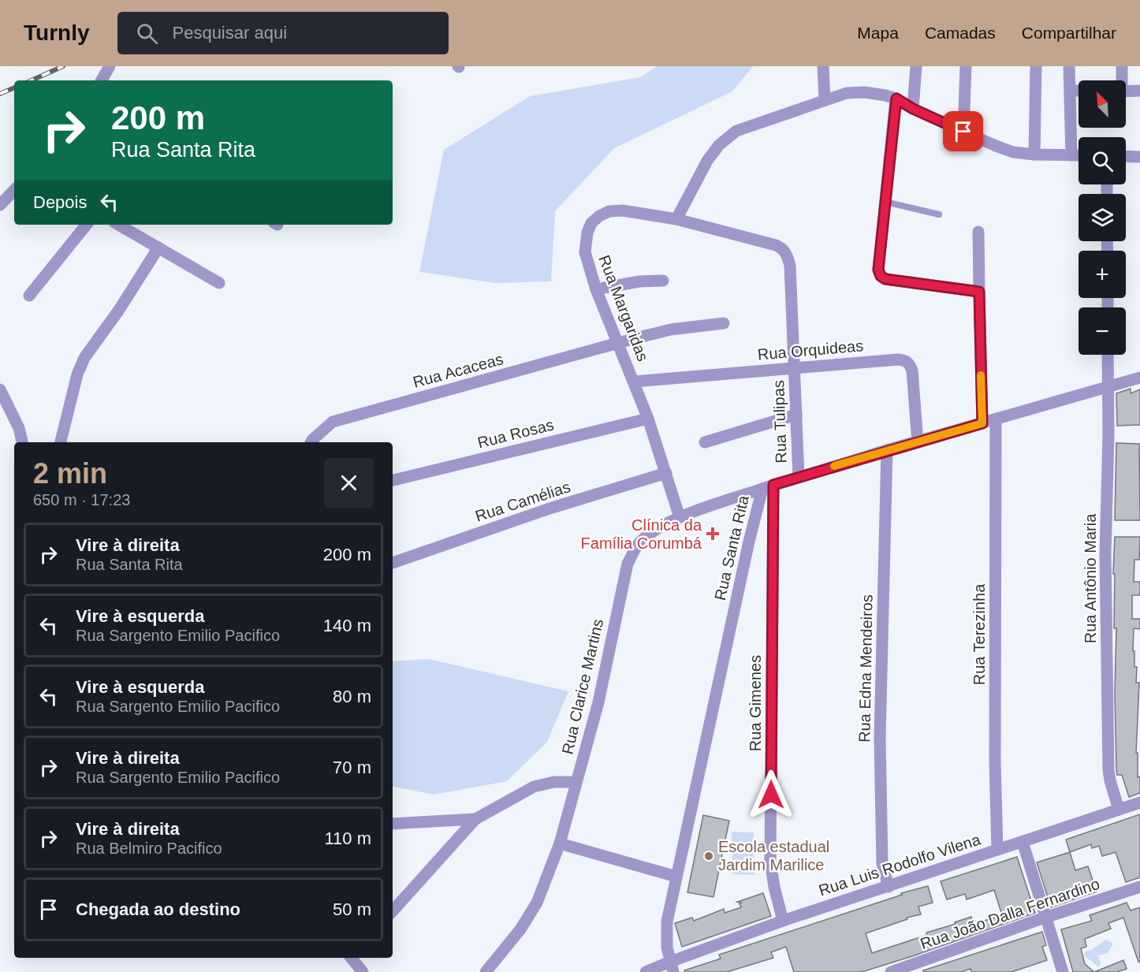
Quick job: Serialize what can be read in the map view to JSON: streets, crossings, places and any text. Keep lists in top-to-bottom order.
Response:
{
  "streets": {
    "street": [
      "Rua Margaridas",
      "Rua Orquideas",
      "Rua Acaceas",
      "Rua Tulipas",
      "Rua Rosas",
      "Rua Camélias",
      "Rua Santa Rita",
      "Rua Antônio Maria",
      "Rua Terezinha",
      "Rua Edna Mendeiros",
      "Rua Clarice Martins",
      "Rua Gimenes",
      "Rua Luis Rodolfo Vilena",
      "Rua João Dalla Fernardino"
    ]
  },
  "crossings": [
    ["Rua Margaridas", "Rua Orquideas"],
    ["Rua Margaridas", "Rua Acaceas"],
    ["Rua Margaridas", "Rua Tulipas"],
    ["Rua Margaridas", "Rua Rosas"],
    ["Rua Margaridas", "Rua Camélias"],
    ["Rua Margaridas", "Rua Clarice Martins"],
    ["Rua Orquideas", "Rua Tulipas"],
    ["Rua Santa Rita", "Rua Clarice Martins"],
    ["Rua Santa Rita", "Rua Gimenes"],
    ["Rua Santa Rita", "Rua Luis Rodolfo Vilena"],
    ["Rua Antônio Maria", "Rua Luis Rodolfo Vilena"],
    ["Rua Terezinha", "Rua Luis Rodolfo Vilena"],
    ["Rua Edna Mendeiros", "Rua Luis Rodolfo Vilena"],
    ["Rua Clarice Martins", "Rua Gimenes"],
    ["Rua Gimenes", "Rua Luis Rodolfo Vilena"]
  ],
  "places": {
    "health": ["Clínica da Família Corumbá"],
    "other": ["Escola estadual Jardim Marilice"]
  },
  "north": "top left",
  "page": {
    "header": "Turnly",
    "search": "Pesquisar aqui",
    "nav": ["Mapa", "Camadas", "Compartilhar"],
    "map_buttons": ["+", "−"],
    "turn": ["200 m", "Rua Santa Rita"],
    "then": "Depois",
    "heading": ["2 min", "650 m · 17:23"],
    "list": [
      {
        "name": "Vire à direita",
        "note": "Rua Santa Rita",
        "value": "200 m"
      },
      {
        "name": "Vire à esquerda",
        "note": "Rua Sargento Emilio Pacifico",
        "value": "140 m"
      },
      {
        "name": "Vire à esquerda",
        "note": "Rua Sargento Emilio Pacifico",
        "value": "80 m"
      },
      {
        "name": "Vire à direita",
        "note": "Rua Sargento Emilio Pacifico",
        "value": "70 m"
      },
      {
        "name": "Vire à direita",
        "note": "Rua Belmiro Pacifico",
        "value": "110 m"
      },
      {
        "name": "Chegada ao destino",
        "value": "50 m"
      }
    ]
  }
}
